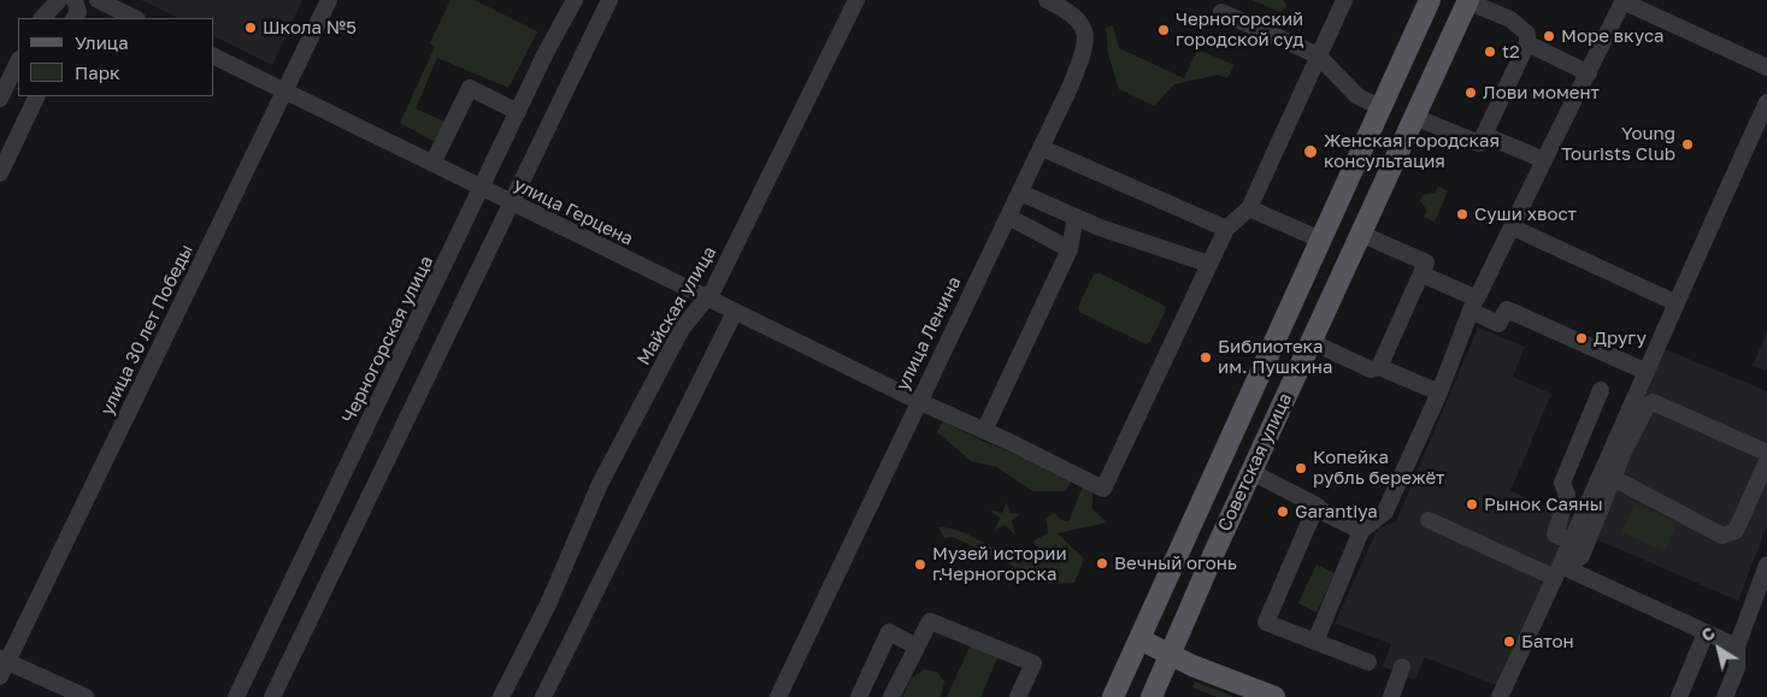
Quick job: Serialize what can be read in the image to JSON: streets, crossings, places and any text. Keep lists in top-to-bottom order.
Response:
{
  "streets": {
    "main road": ["Советская улица"],
    "street": [
      "улица Герцена",
      "Майская улица",
      "улица 30 лет Победы",
      "улица Ленина",
      "Черногорская улица"
    ]
  },
  "crossings": [
    ["улица Герцена", "Майская улица"],
    ["улица Герцена", "улица 30 лет Победы"],
    ["улица Герцена", "улица Ленина"],
    ["улица Герцена", "Черногорская улица"]
  ],
  "places": [
    "Школа №5",
    "Черногорский городской суд",
    "Море вкуса",
    "t2",
    "Лови момент",
    "Young Tourists Club",
    "Женская городская консультация",
    "Суши хвост",
    "Другу",
    "Библиотека им. Пушкина",
    "Копейка рубль бережёт",
    "Рынок Саяны",
    "Garantiya",
    "Вечный огонь",
    "Музей истории г.Черногорска",
    "Батон"
  ],
  "legend": ["Улица", "Парк"],
  "north": "top left"
}
